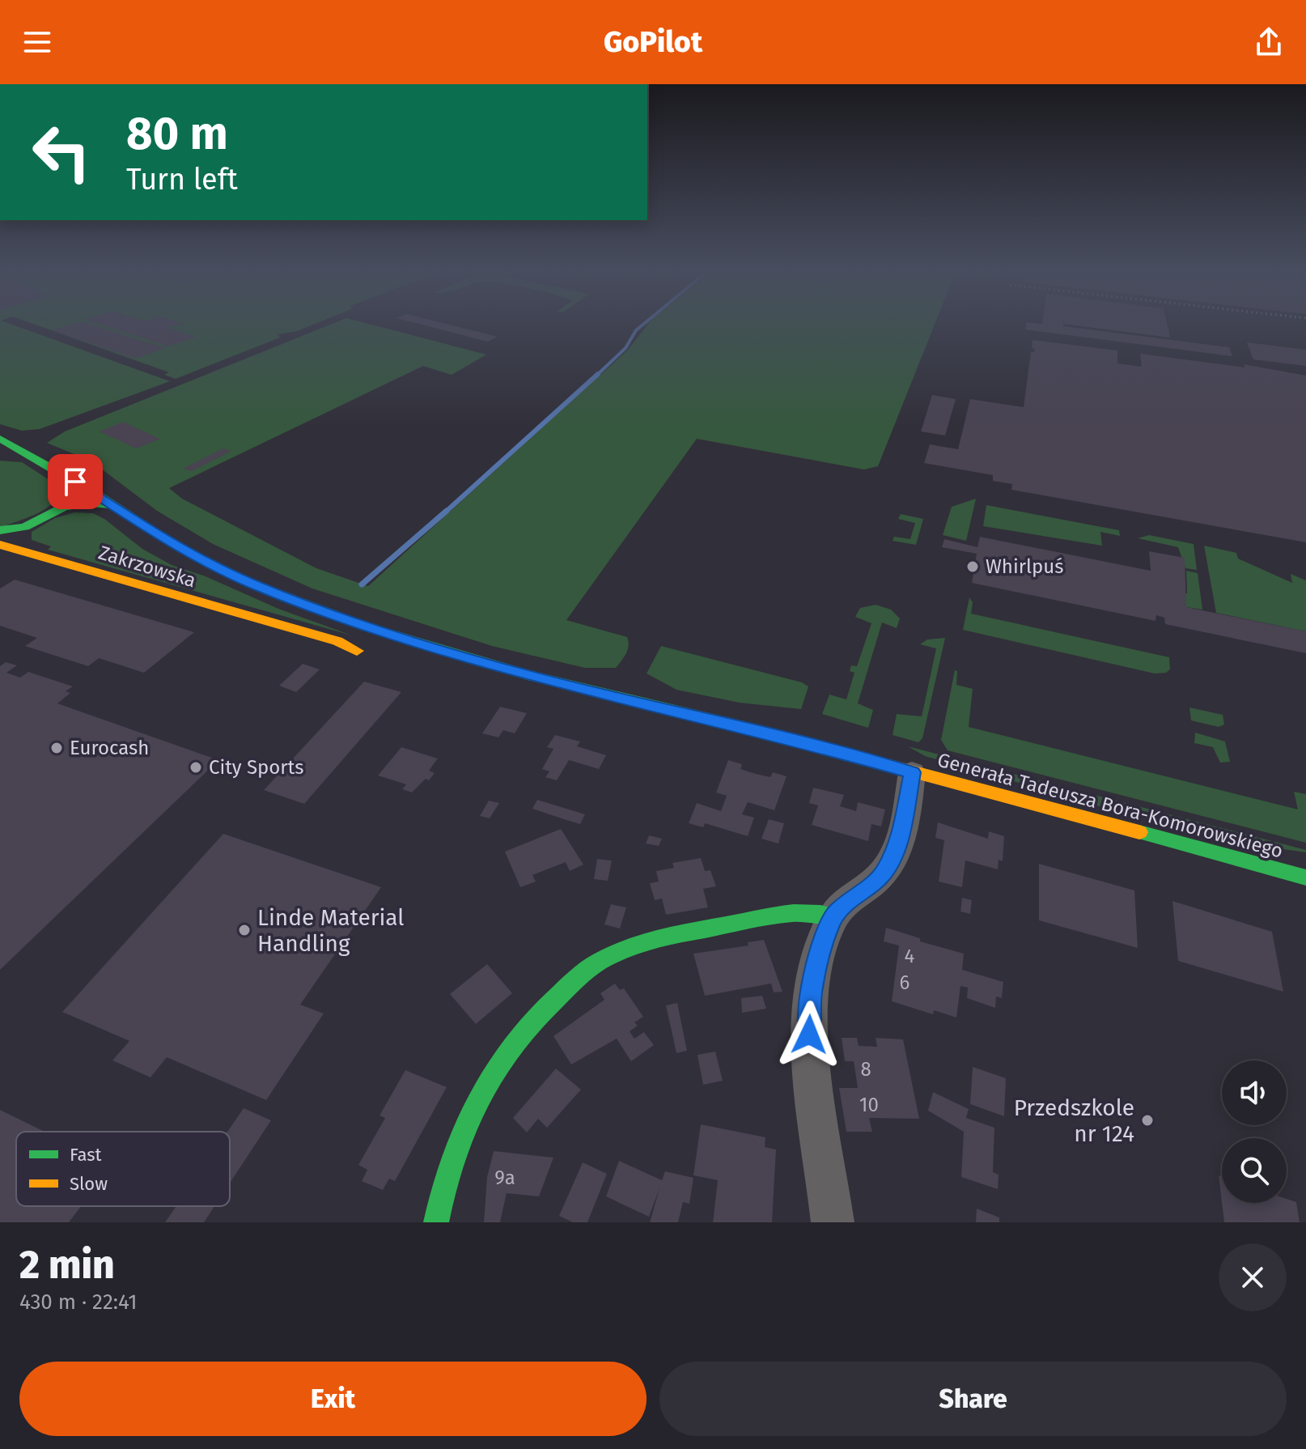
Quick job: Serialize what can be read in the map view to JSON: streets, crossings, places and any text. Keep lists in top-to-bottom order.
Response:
{
  "streets": {
    "street": ["Zakrzowska", "Generała Tadeusza Bora-Komorowskiego"]
  },
  "places": [
    "Whirlpuś",
    "Eurocash",
    "City Sports",
    "Linde Material Handling",
    "Przedszkole nr 124"
  ],
  "house_numbers": [
    "4",
    "6",
    "8",
    "10",
    "9a"
  ],
  "legend": ["Fast", "Slow"],
  "page": {
    "header": "GoPilot",
    "turn": ["80 m", "Turn left"],
    "heading": ["2 min", "430 m · 22:41"],
    "buttons": ["Exit", "Share"]
  }
}
